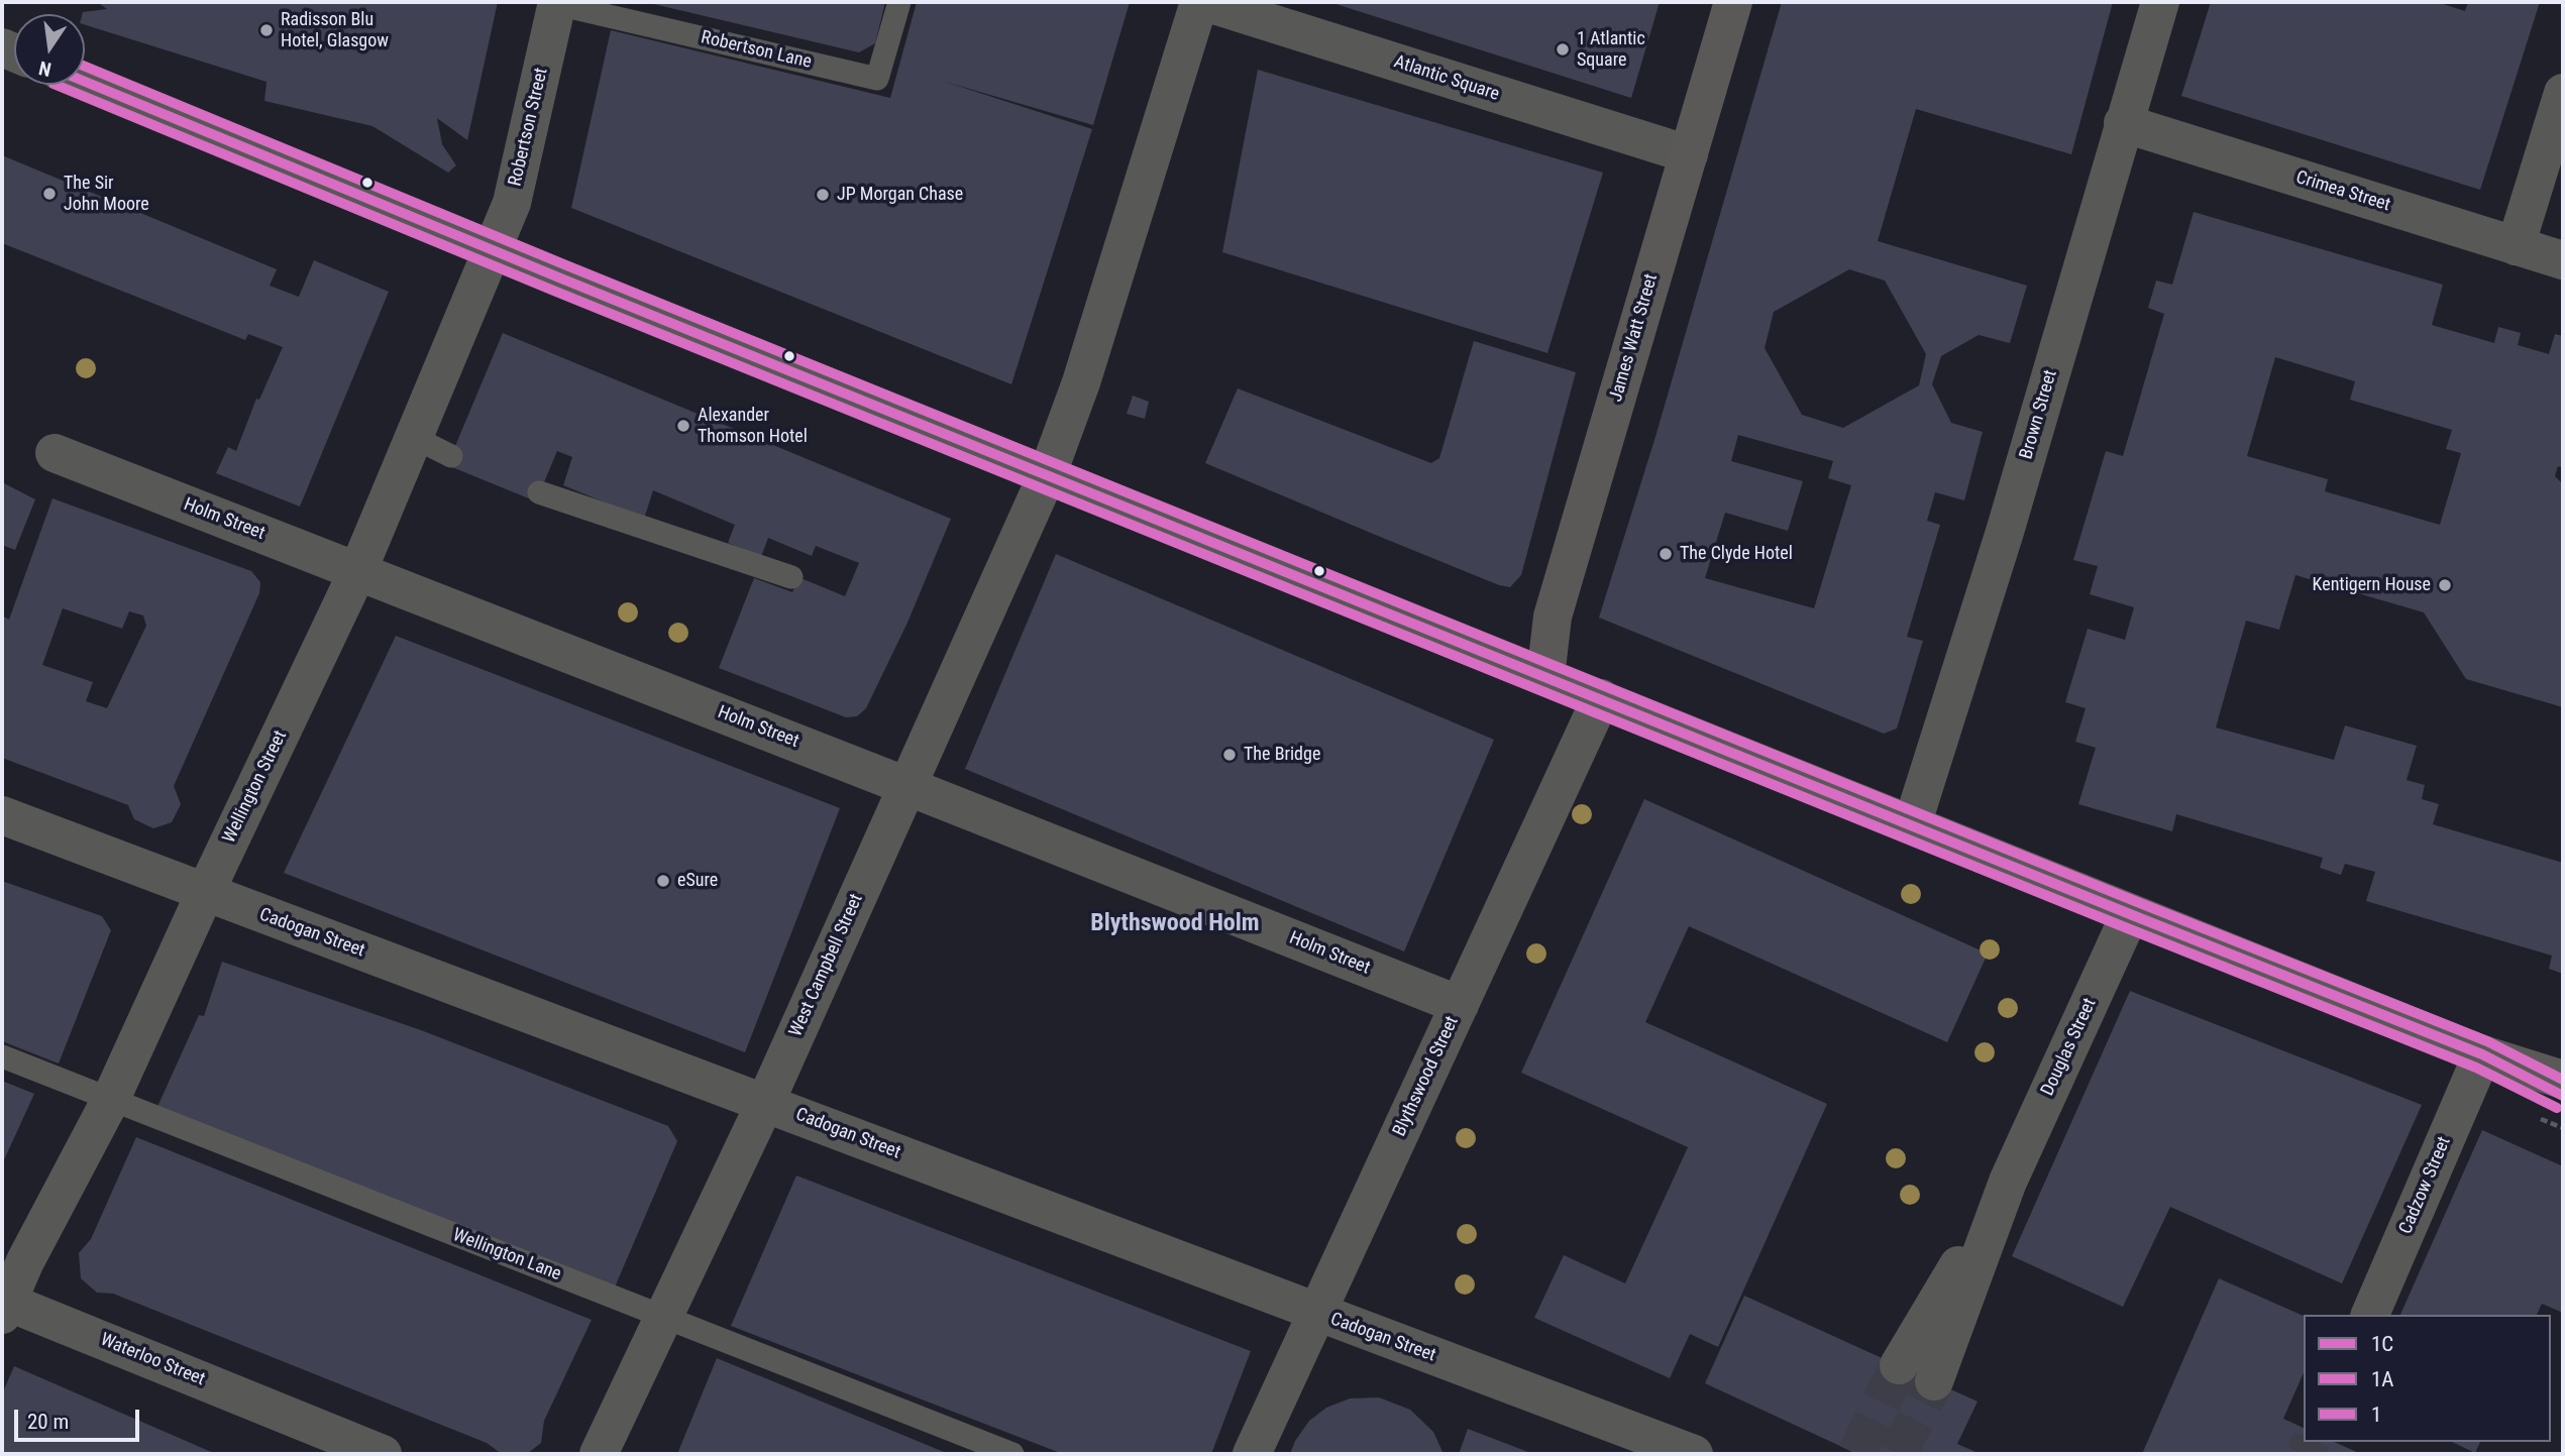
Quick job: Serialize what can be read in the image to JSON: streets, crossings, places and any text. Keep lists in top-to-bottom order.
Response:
{
  "streets": {
    "main road": ["James Watt Street"],
    "street": [
      "Atlantic Square",
      "Robertson Street",
      "Crimea Street",
      "Brown Street",
      "Holm Street",
      "Wellington Street",
      "Cadogan Street",
      "West Campbell Street",
      "Douglas Street",
      "Blythswood Street",
      "Cadzow Street",
      "Waterloo Street"
    ],
    "lane": ["Robertson Lane", "Wellington Lane"]
  },
  "crossings": [
    ["Robertson Lane", "Robertson Street"],
    ["Atlantic Square", "James Watt Street"],
    ["Atlantic Square", "West Campbell Street"],
    ["Robertson Street", "Wellington Street"],
    ["Crimea Street", "Brown Street"],
    ["Holm Street", "Wellington Street"],
    ["Holm Street", "West Campbell Street"],
    ["Holm Street", "Blythswood Street"],
    ["Wellington Street", "Cadogan Street"],
    ["Wellington Street", "Wellington Lane"],
    ["Wellington Street", "Waterloo Street"],
    ["Cadogan Street", "West Campbell Street"],
    ["Cadogan Street", "Blythswood Street"],
    ["West Campbell Street", "Wellington Lane"]
  ],
  "districts": ["Blythswood Holm"],
  "places": [
    "Radisson Blu Hotel, Glasgow",
    "1 Atlantic Square",
    "The Sir John Moore",
    "JP Morgan Chase",
    "Alexander Thomson Hotel",
    "The Clyde Hotel",
    "Kentigern House",
    "The Bridge",
    "eSure"
  ],
  "lines": ["transit line 1", "transit line 1C", "transit line 1A"],
  "legend": ["1C", "1A", "1"],
  "scale_bar": "20 m",
  "north": "bottom"
}
